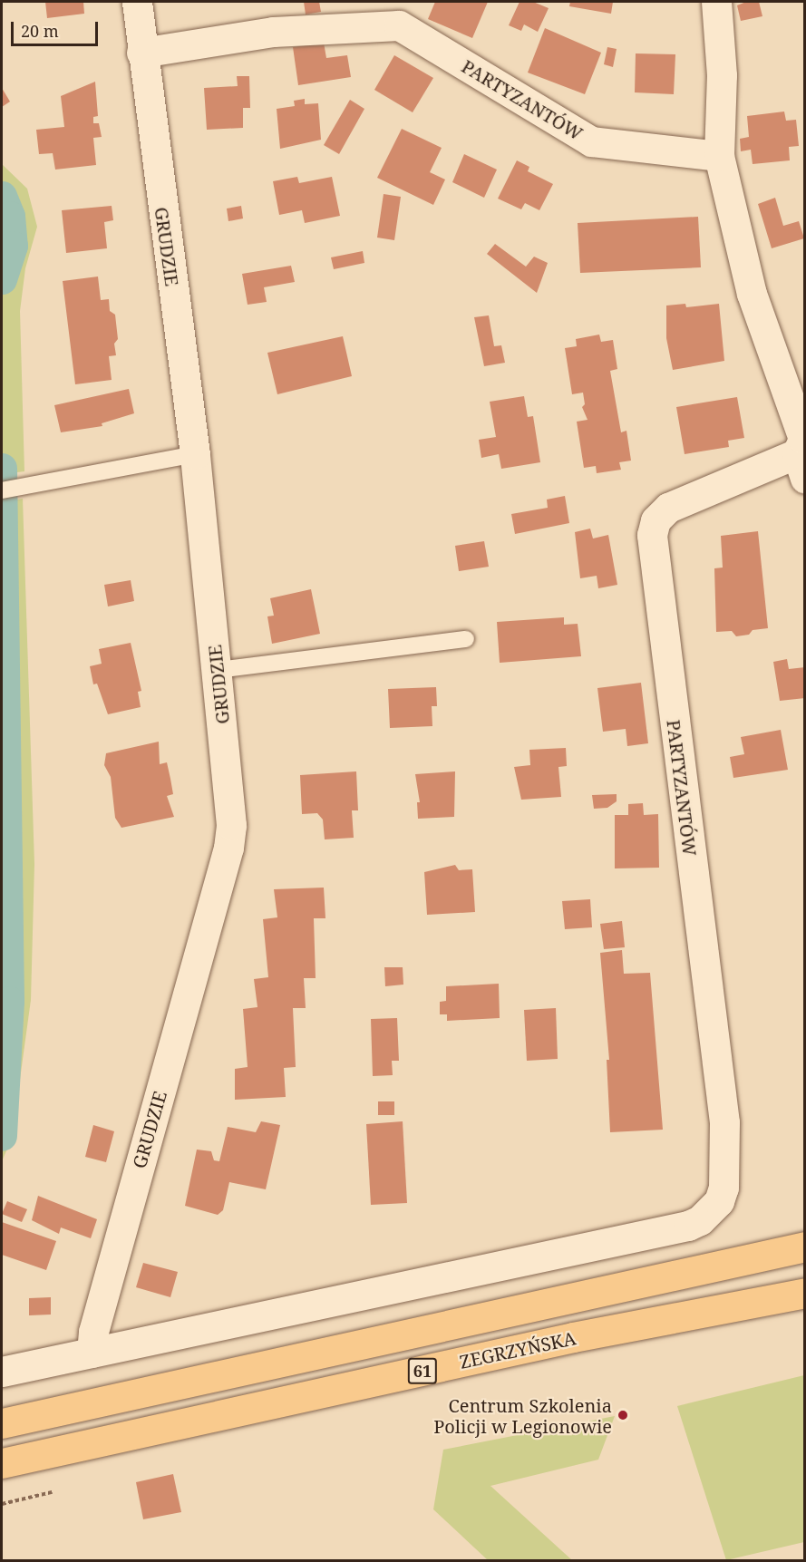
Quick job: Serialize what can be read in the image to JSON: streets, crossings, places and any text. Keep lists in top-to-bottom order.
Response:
{
  "streets": {
    "main road": ["ZEGRZYŃSKA", "61"],
    "street": ["PARTYZANTÓW", "GRUDZIE"]
  },
  "crossings": [
    ["PARTYZANTÓW", "GRUDZIE"]
  ],
  "places": ["Centrum Szkolenia Policji w Legionowie"],
  "scale_bar": "20 m"
}
